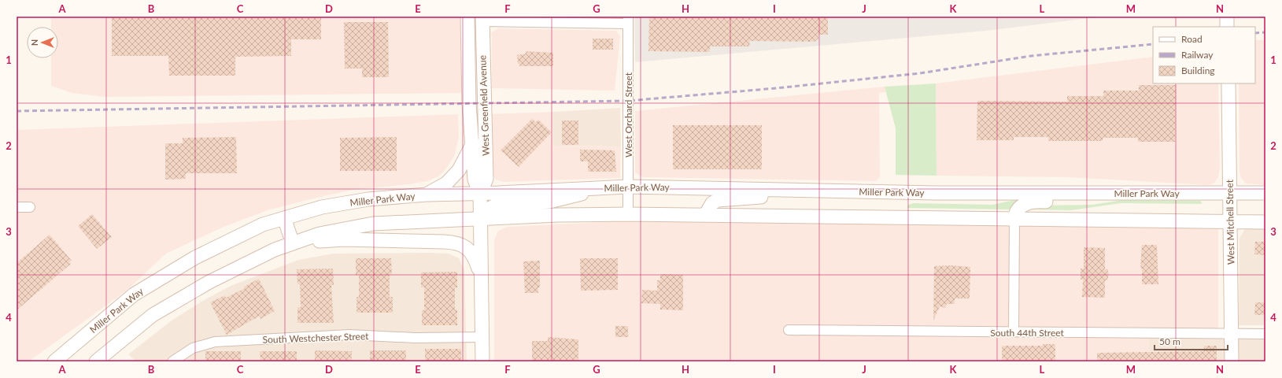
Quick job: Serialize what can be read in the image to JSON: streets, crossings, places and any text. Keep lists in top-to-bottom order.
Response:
{
  "streets": {
    "main road": ["West Greenfield Avenue", "Miller Park Way", "West Mitchell Street"],
    "street": ["West Orchard Street", "South 44th Street", "South Westchester Street"]
  },
  "crossings": [
    ["West Greenfield Avenue", "Miller Park Way"],
    ["West Greenfield Avenue", "South Westchester Street"],
    ["West Orchard Street", "Miller Park Way"],
    ["Miller Park Way", "West Mitchell Street"],
    ["West Mitchell Street", "South 44th Street"]
  ],
  "legend": ["Road", "Railway", "Building"],
  "scale_bar": "50 m",
  "north": "left",
  "grid": {
    "columns": [
      "A",
      "B",
      "C",
      "D",
      "E",
      "F",
      "G",
      "H",
      "I",
      "J",
      "K",
      "L",
      "M",
      "N"
    ],
    "rows": [
      "1",
      "2",
      "3",
      "4"
    ]
  }
}
